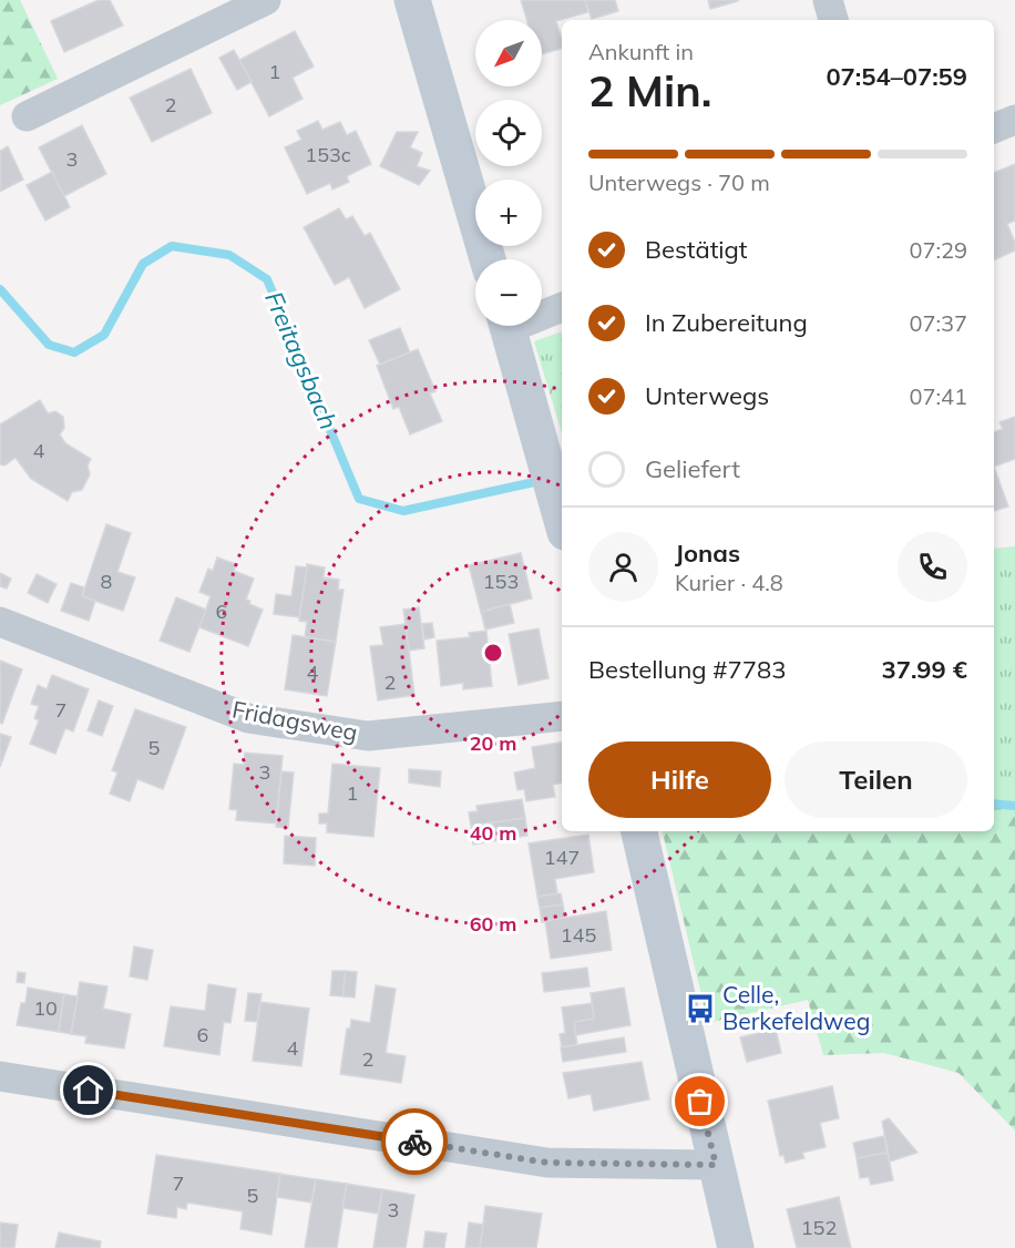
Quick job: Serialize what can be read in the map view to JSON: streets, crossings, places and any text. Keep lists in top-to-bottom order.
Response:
{
  "streets": {
    "street": ["Fridagsweg"]
  },
  "water": ["Freitagsbach"],
  "places": {
    "bus stop": ["Celle, Berkefeldweg"]
  },
  "house_numbers": [
    "1",
    "2",
    "153c",
    "3",
    "4",
    "8",
    "153",
    "6",
    "4",
    "2",
    "7",
    "5",
    "3",
    "1",
    "147",
    "145",
    "10",
    "6",
    "4",
    "2",
    "7",
    "5",
    "3",
    "152"
  ],
  "north": "bottom left",
  "page": {
    "map_buttons": ["+", "−"],
    "heading": ["2 Min.", "Ankunft in", "07:54–07:59"],
    "panel": [
      "Jonas",
      "Kurier · 4.8",
      "Bestellung #7783",
      "37.99 €"
    ],
    "bar": "Unterwegs · 70 m",
    "list": [
      ["Bestätigt", "07:29"],
      ["In Zubereitung", "07:37"],
      ["Unterwegs", "07:41"],
      "Geliefert"
    ],
    "buttons": ["Hilfe", "Teilen"]
  },
  "rings": ["20 m", "40 m", "60 m"]
}
